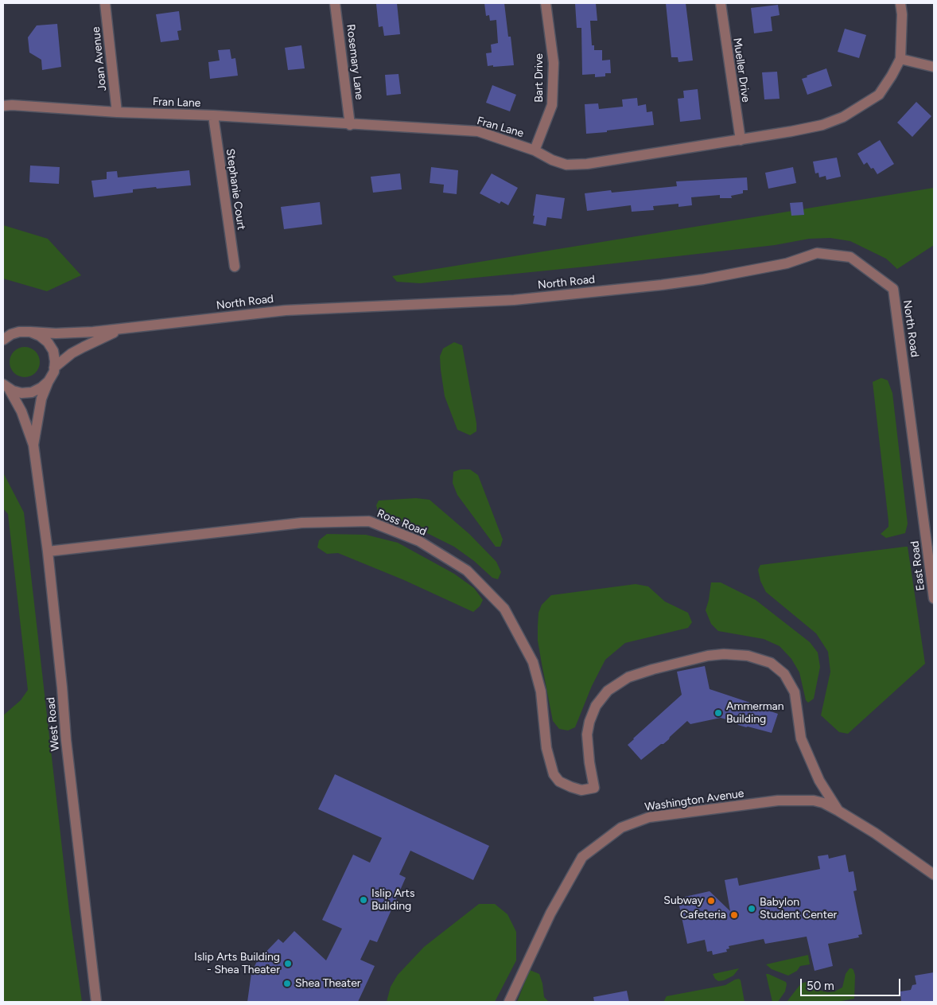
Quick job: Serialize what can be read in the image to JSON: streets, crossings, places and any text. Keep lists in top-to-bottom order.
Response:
{
  "streets": {
    "street": [
      "Joan Avenue",
      "Rosemary Lane",
      "Mueller Drive",
      "Bart Drive",
      "Fran Lane",
      "Stephanie Court",
      "North Road",
      "Ross Road",
      "East Road",
      "West Road",
      "Washington Avenue"
    ]
  },
  "crossings": [
    ["Joan Avenue", "Fran Lane"],
    ["Rosemary Lane", "Fran Lane"],
    ["Mueller Drive", "Fran Lane"],
    ["Bart Drive", "Fran Lane"],
    ["Fran Lane", "Stephanie Court"],
    ["North Road", "East Road"],
    ["North Road", "West Road"],
    ["Ross Road", "West Road"],
    ["Ross Road", "Washington Avenue"]
  ],
  "places": [
    "Ammerman Building",
    "Islip Arts Building",
    "Subway",
    "Babylon Student Center",
    "Cafeteria",
    "Islip Arts Building - Shea Theater",
    "Shea Theater"
  ],
  "scale_bar": "50 m"
}
